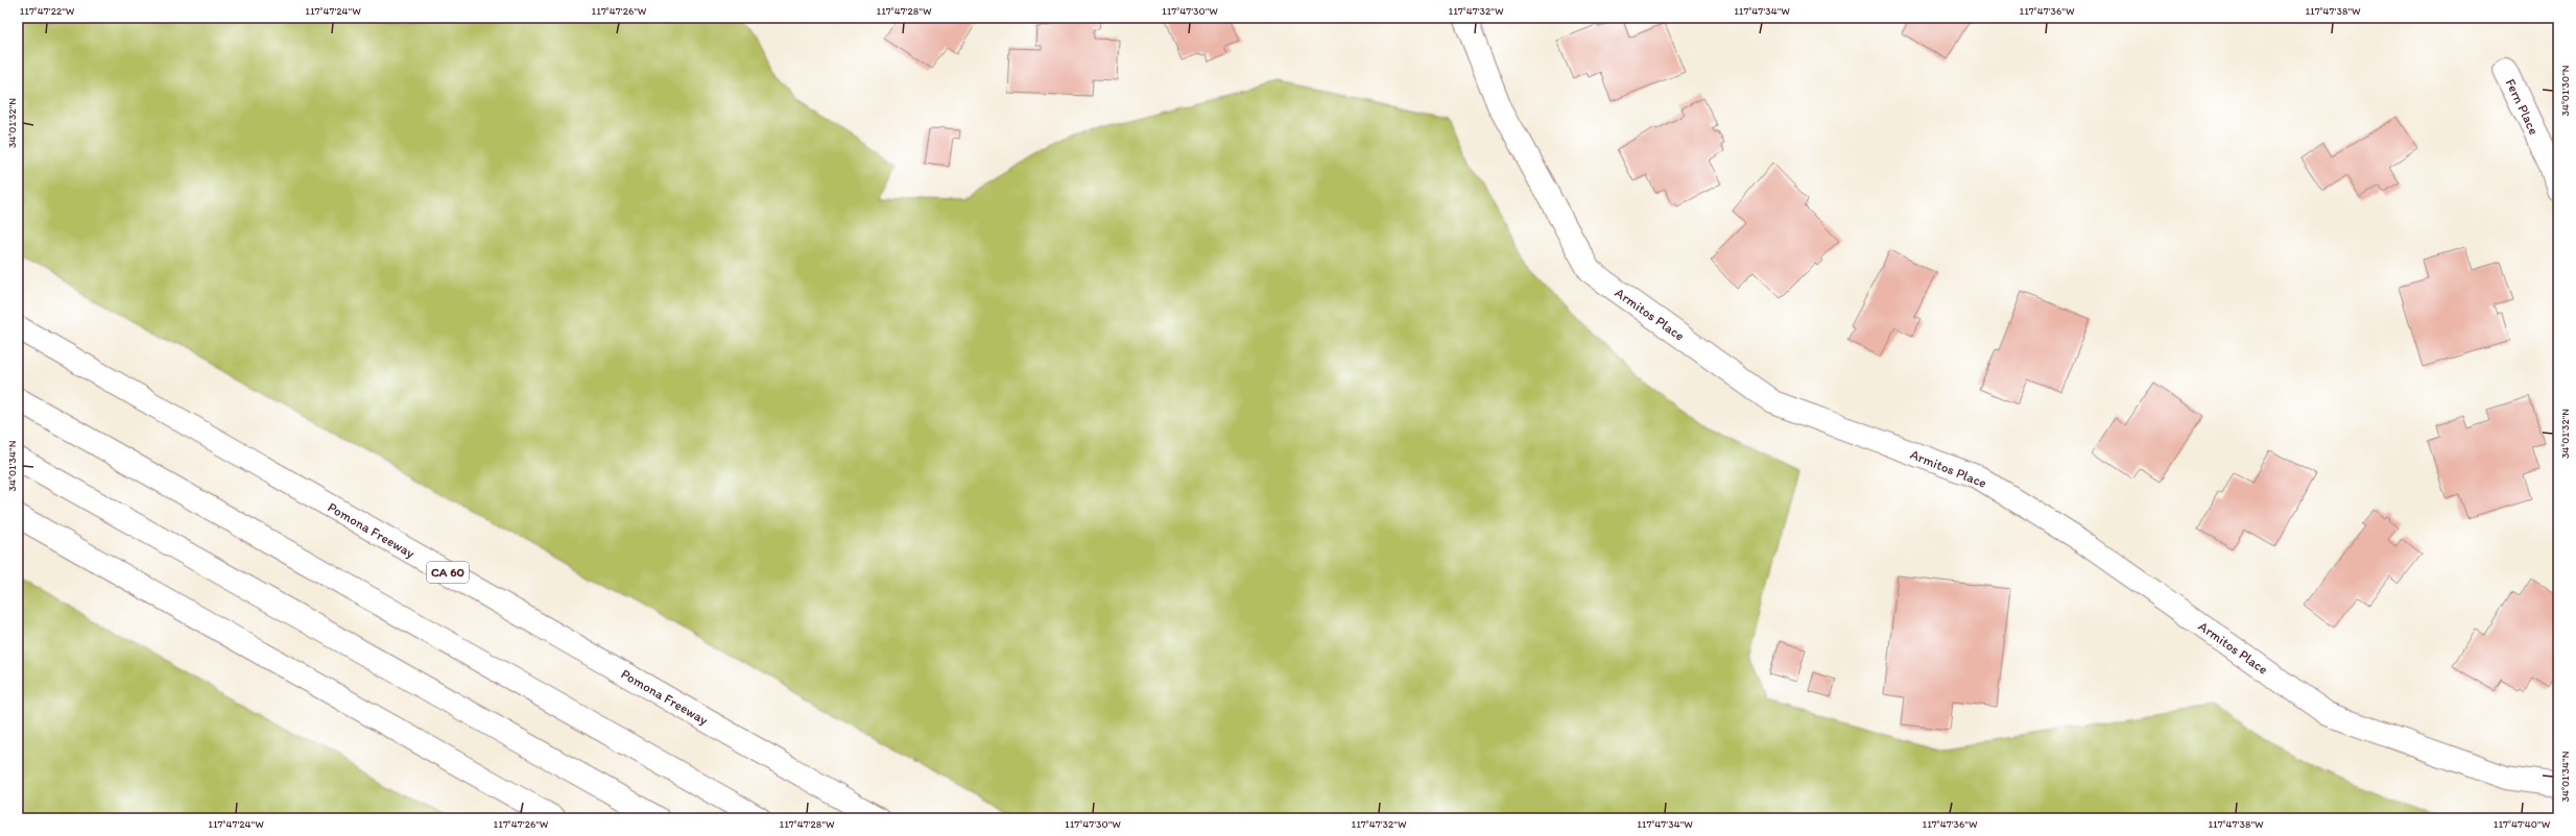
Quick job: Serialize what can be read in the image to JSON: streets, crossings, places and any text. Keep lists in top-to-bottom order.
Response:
{
  "streets": {
    "main road": [
      "Fern Place",
      "Armitos Place",
      "Pomona Freeway",
      "CA 60"
    ]
  },
  "coordinates": [
    "117°47'22\"W",
    "117°47'24\"W",
    "117°47'26\"W",
    "117°47'28\"W",
    "117°47'30\"W",
    "117°47'32\"W",
    "117°47'34\"W",
    "117°47'36\"W",
    "117°47'38\"W",
    "34°01'30\"N",
    "34°01'32\"N",
    "34°01'34\"N",
    "117°47'40\"W"
  ]
}
